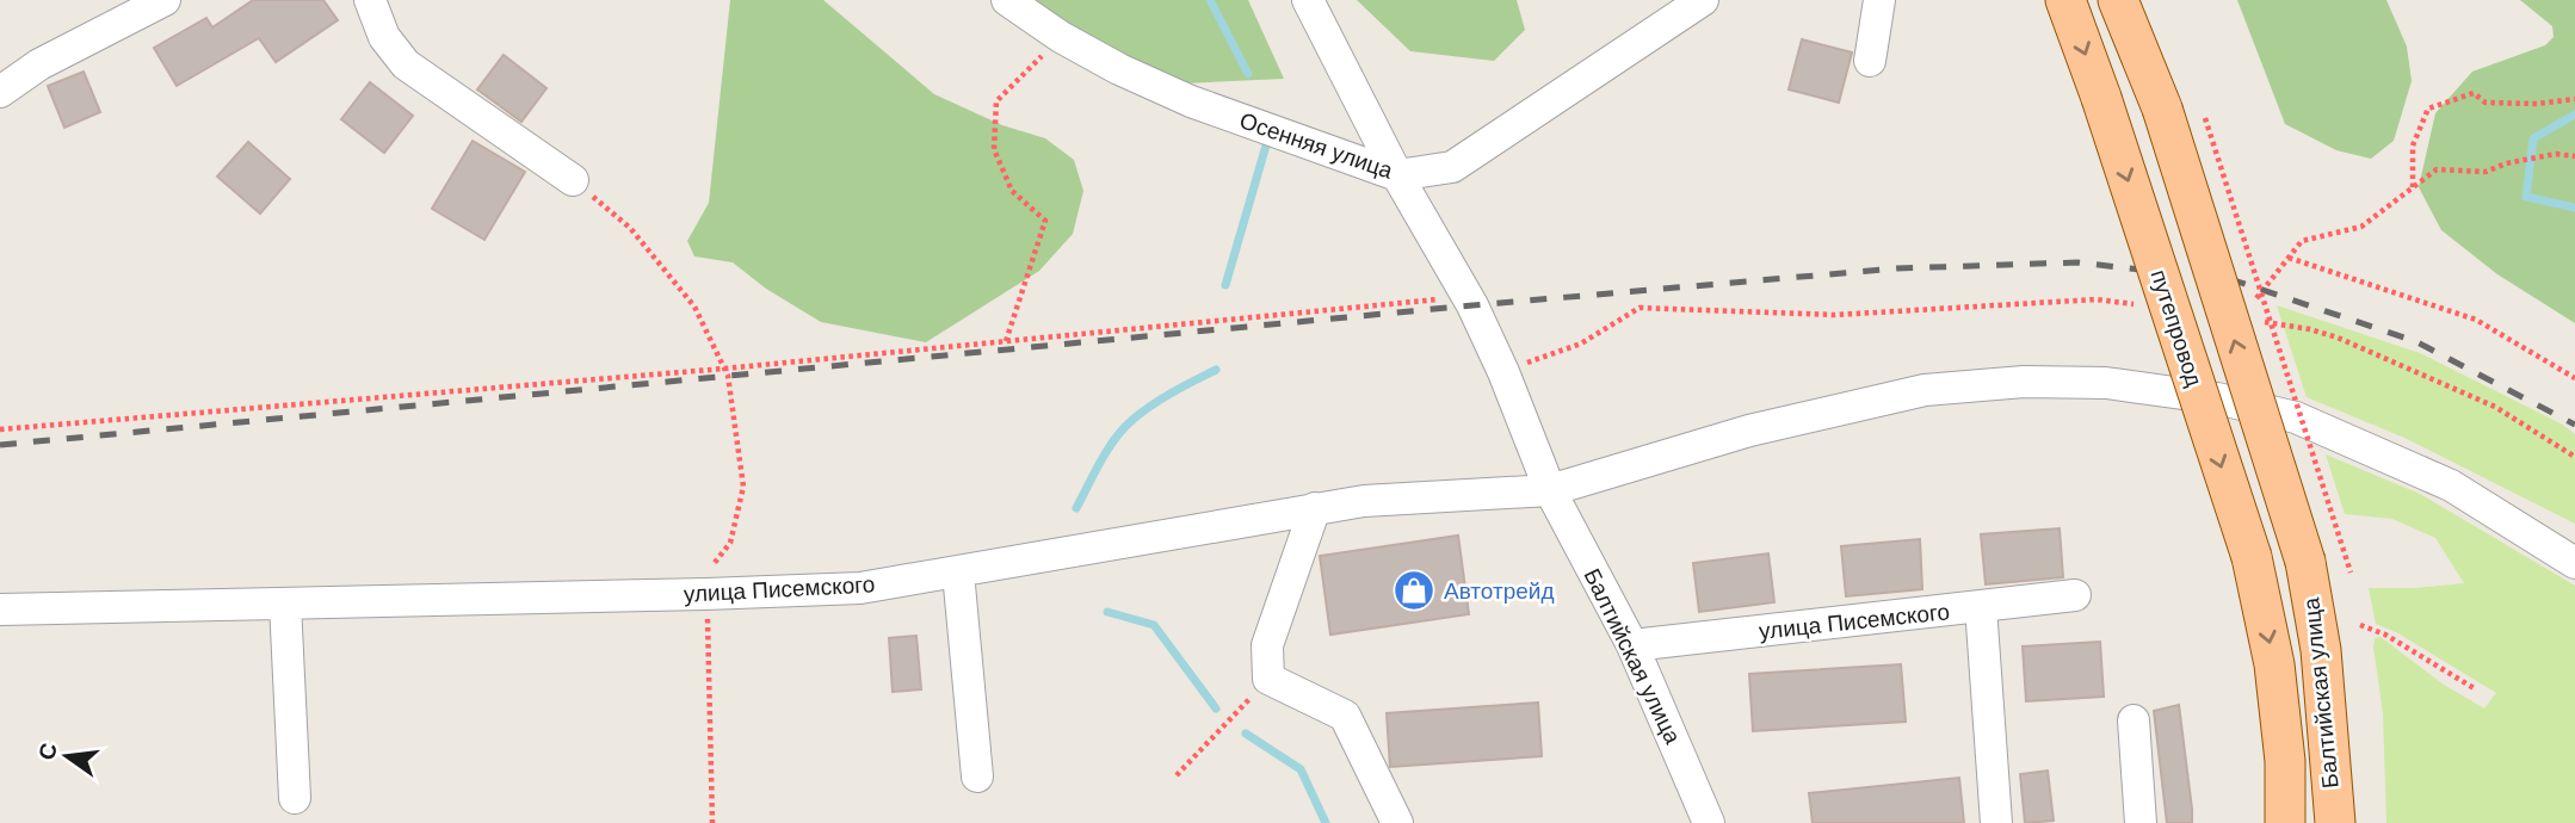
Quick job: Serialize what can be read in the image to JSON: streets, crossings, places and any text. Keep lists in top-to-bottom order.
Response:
{
  "streets": {
    "main road": ["путепровод", "Балтийская улица"],
    "street": ["Осенняя улица", "улица Писемского"]
  },
  "crossings": [
    ["Осенняя улица", "Балтийская улица"],
    ["путепровод", "Балтийская улица"],
    ["улица Писемского", "Балтийская улица"]
  ],
  "one_way": ["путепровод"],
  "places": {
    "shop": ["Автотрейд"]
  },
  "north": "left"
}
